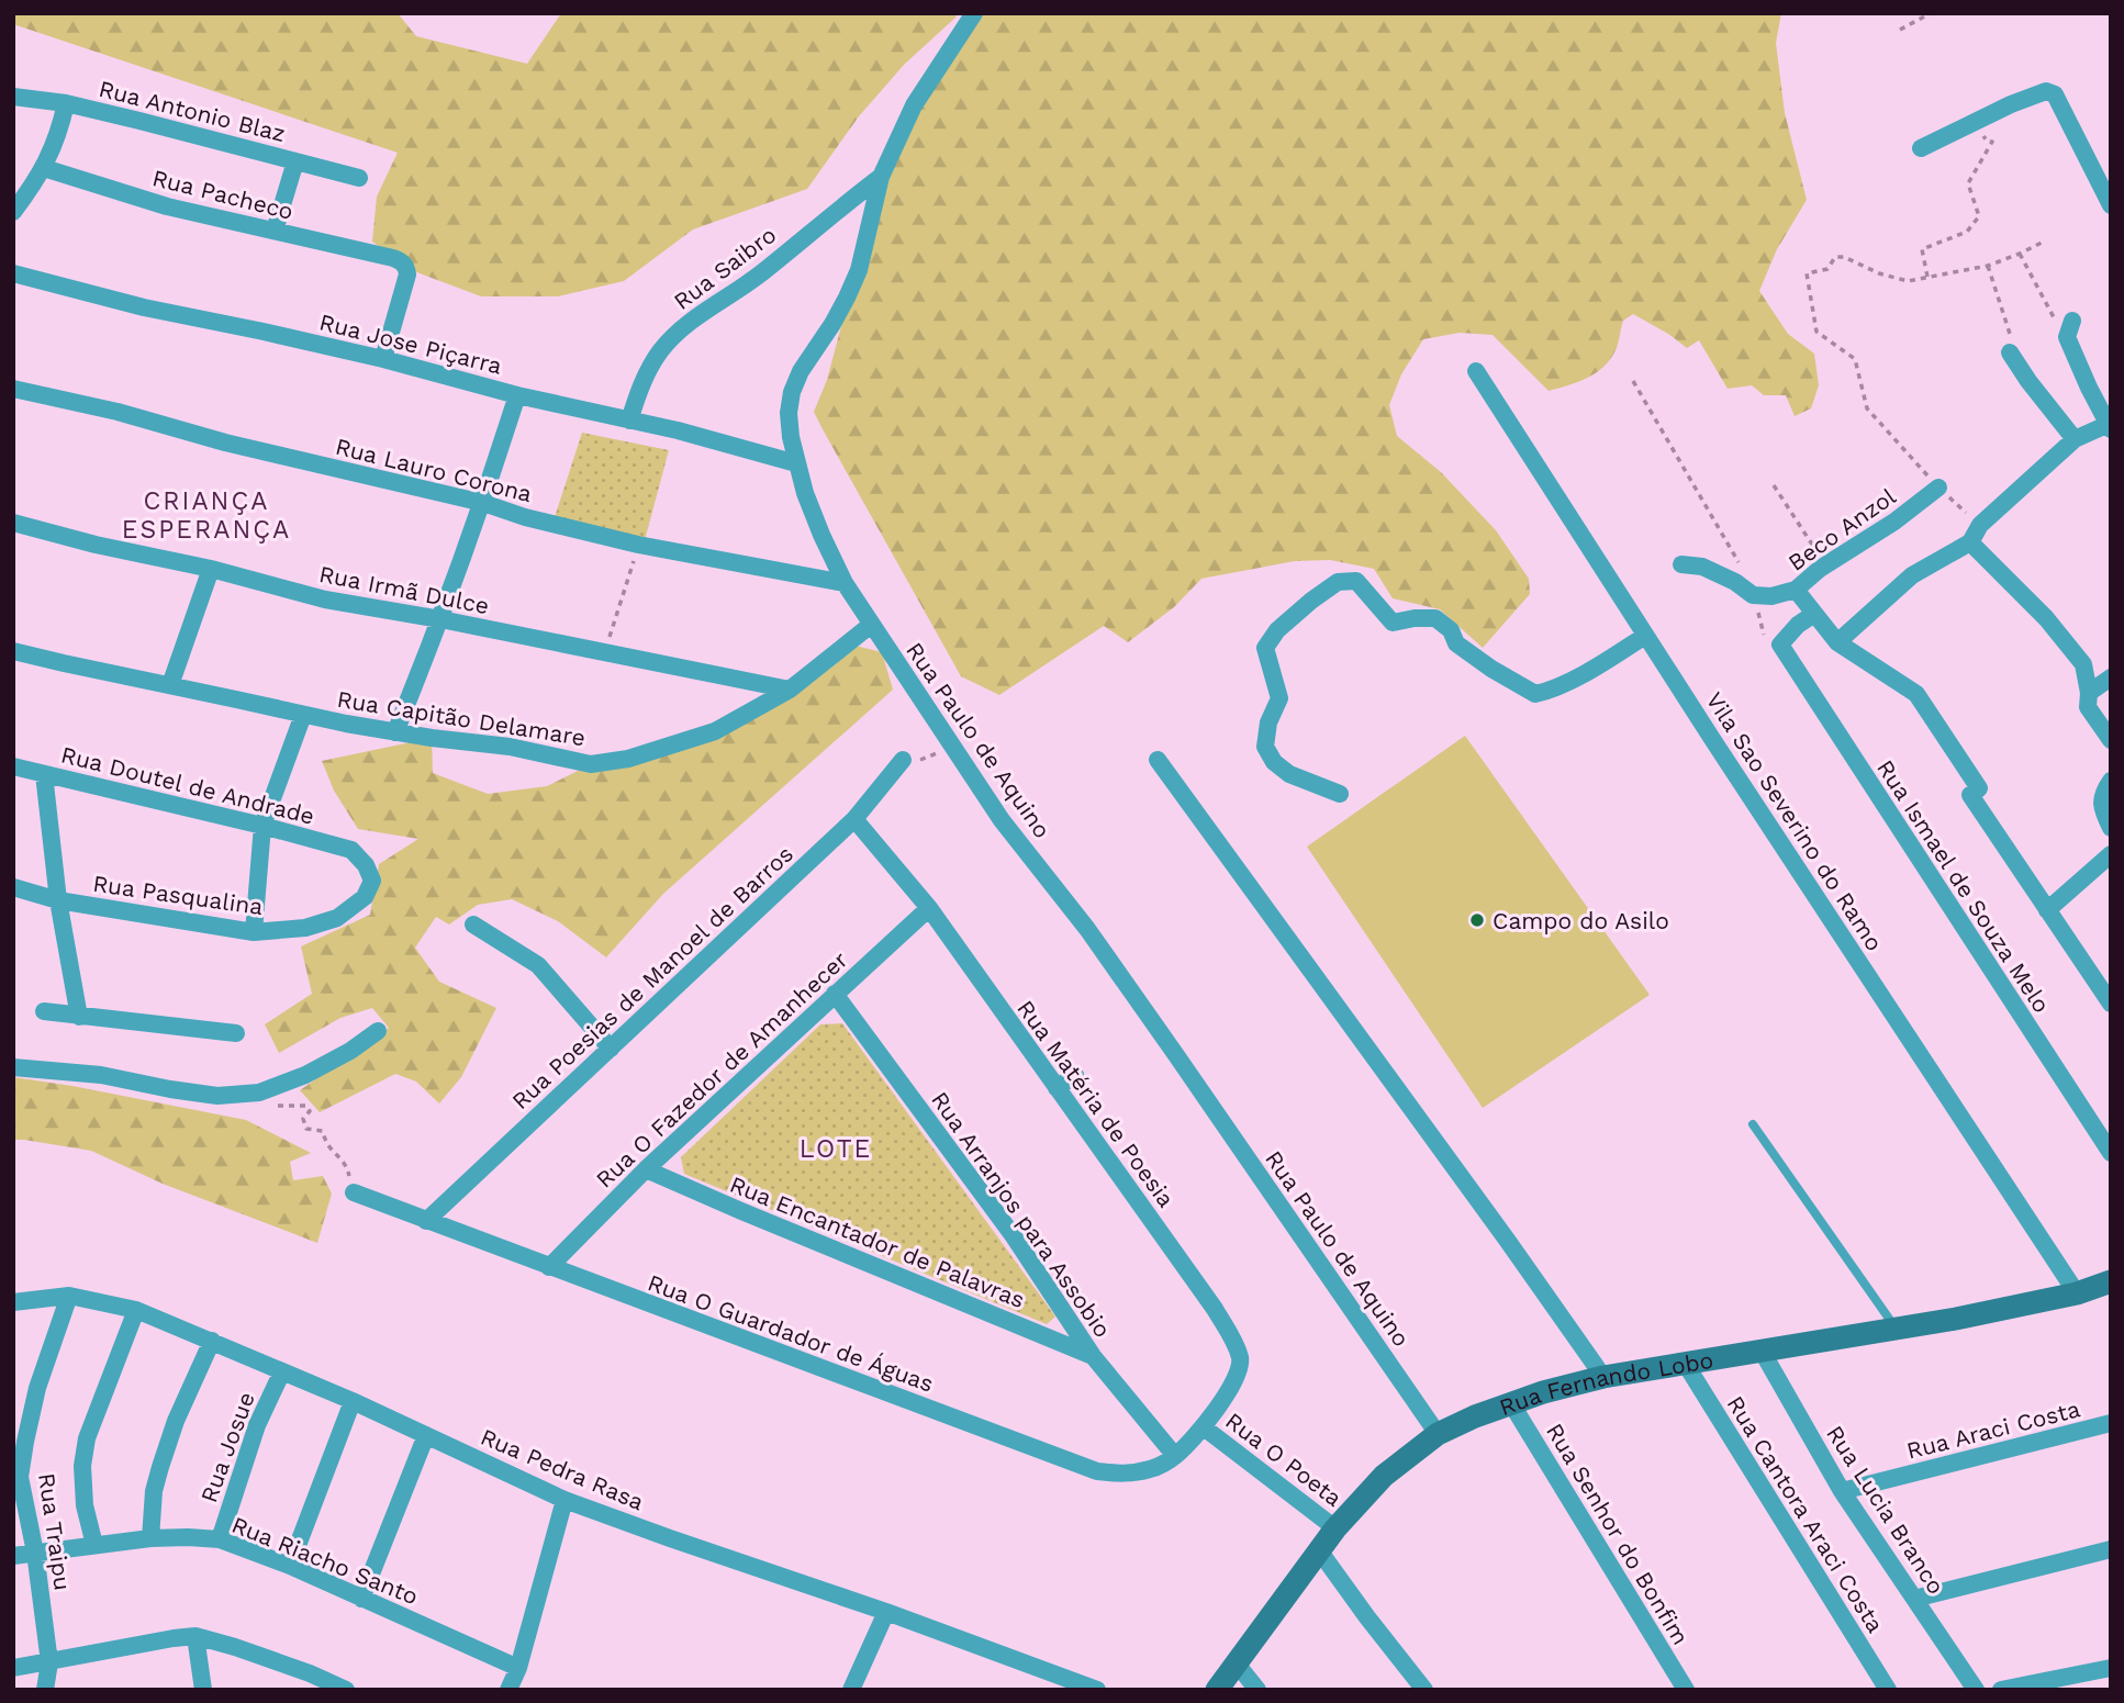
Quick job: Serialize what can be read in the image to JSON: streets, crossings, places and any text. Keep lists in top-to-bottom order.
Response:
{
  "streets": {
    "main road": ["Rua Fernando Lobo"],
    "street": [
      "Rua Antonio Blaz",
      "Rua Pacheco",
      "Rua Saibro",
      "Rua Jose Piçarra",
      "Rua Lauro Corona",
      "Beco Anzol",
      "Rua Irmã Dulce",
      "Rua Capitão Delamare",
      "Rua Paulo de Aquino",
      "Rua Doutel de Andrade",
      "Vila Sao Severino do Ramo",
      "Rua Ismael de Souza Melo",
      "Rua Pasqualina",
      "Rua Poesias de Manoel de Barros",
      "Rua O Fazedor de Amanhecer",
      "Rua Matéria de Poesia",
      "Rua Arranjos para Assobio",
      "Rua Encantador de Palavras",
      "Rua O Guardador de Águas",
      "Rua Araci Costa",
      "Rua Josue",
      "Rua O Poeta",
      "Rua Pedra Rasa",
      "Rua Lucia Branco",
      "Rua Cantora Araci Costa",
      "Rua Traipu",
      "Rua Senhor do Bonfim",
      "Rua Riacho Santo"
    ]
  },
  "crossings": [
    ["Rua Pacheco", "Rua Jose Piçarra"],
    ["Rua Saibro", "Rua Jose Piçarra"],
    ["Rua Saibro", "Rua Paulo de Aquino"],
    ["Rua Jose Piçarra", "Rua Paulo de Aquino"],
    ["Rua Lauro Corona", "Rua Paulo de Aquino"],
    ["Rua Irmã Dulce", "Rua Capitão Delamare"],
    ["Rua Capitão Delamare", "Rua Paulo de Aquino"],
    ["Rua Paulo de Aquino", "Rua Fernando Lobo"],
    ["Rua Doutel de Andrade", "Rua Pasqualina"],
    ["Vila Sao Severino do Ramo", "Rua Fernando Lobo"],
    ["Rua Poesias de Manoel de Barros", "Rua Matéria de Poesia"],
    ["Rua Poesias de Manoel de Barros", "Rua O Guardador de Águas"],
    ["Rua O Fazedor de Amanhecer", "Rua Matéria de Poesia"],
    ["Rua O Fazedor de Amanhecer", "Rua Arranjos para Assobio"],
    ["Rua O Fazedor de Amanhecer", "Rua Encantador de Palavras"],
    ["Rua O Fazedor de Amanhecer", "Rua O Guardador de Águas"],
    ["Rua Matéria de Poesia", "Rua O Guardador de Águas"],
    ["Rua Matéria de Poesia", "Rua O Poeta"],
    ["Rua Arranjos para Assobio", "Rua Encantador de Palavras"],
    ["Rua Arranjos para Assobio", "Rua O Guardador de Águas"],
    ["Rua O Guardador de Águas", "Rua O Poeta"],
    ["Rua Fernando Lobo", "Rua O Poeta"],
    ["Rua Fernando Lobo", "Rua Lucia Branco"],
    ["Rua Fernando Lobo", "Rua Cantora Araci Costa"],
    ["Rua Fernando Lobo", "Rua Senhor do Bonfim"],
    ["Rua Araci Costa", "Rua Lucia Branco"],
    ["Rua Josue", "Rua Pedra Rasa"],
    ["Rua Josue", "Rua Riacho Santo"],
    ["Rua Pedra Rasa", "Rua Traipu"],
    ["Rua Traipu", "Rua Riacho Santo"]
  ],
  "districts": ["CRIANÇA ESPERANÇA", "LOTE"],
  "places": ["Campo do Asilo"]
}
